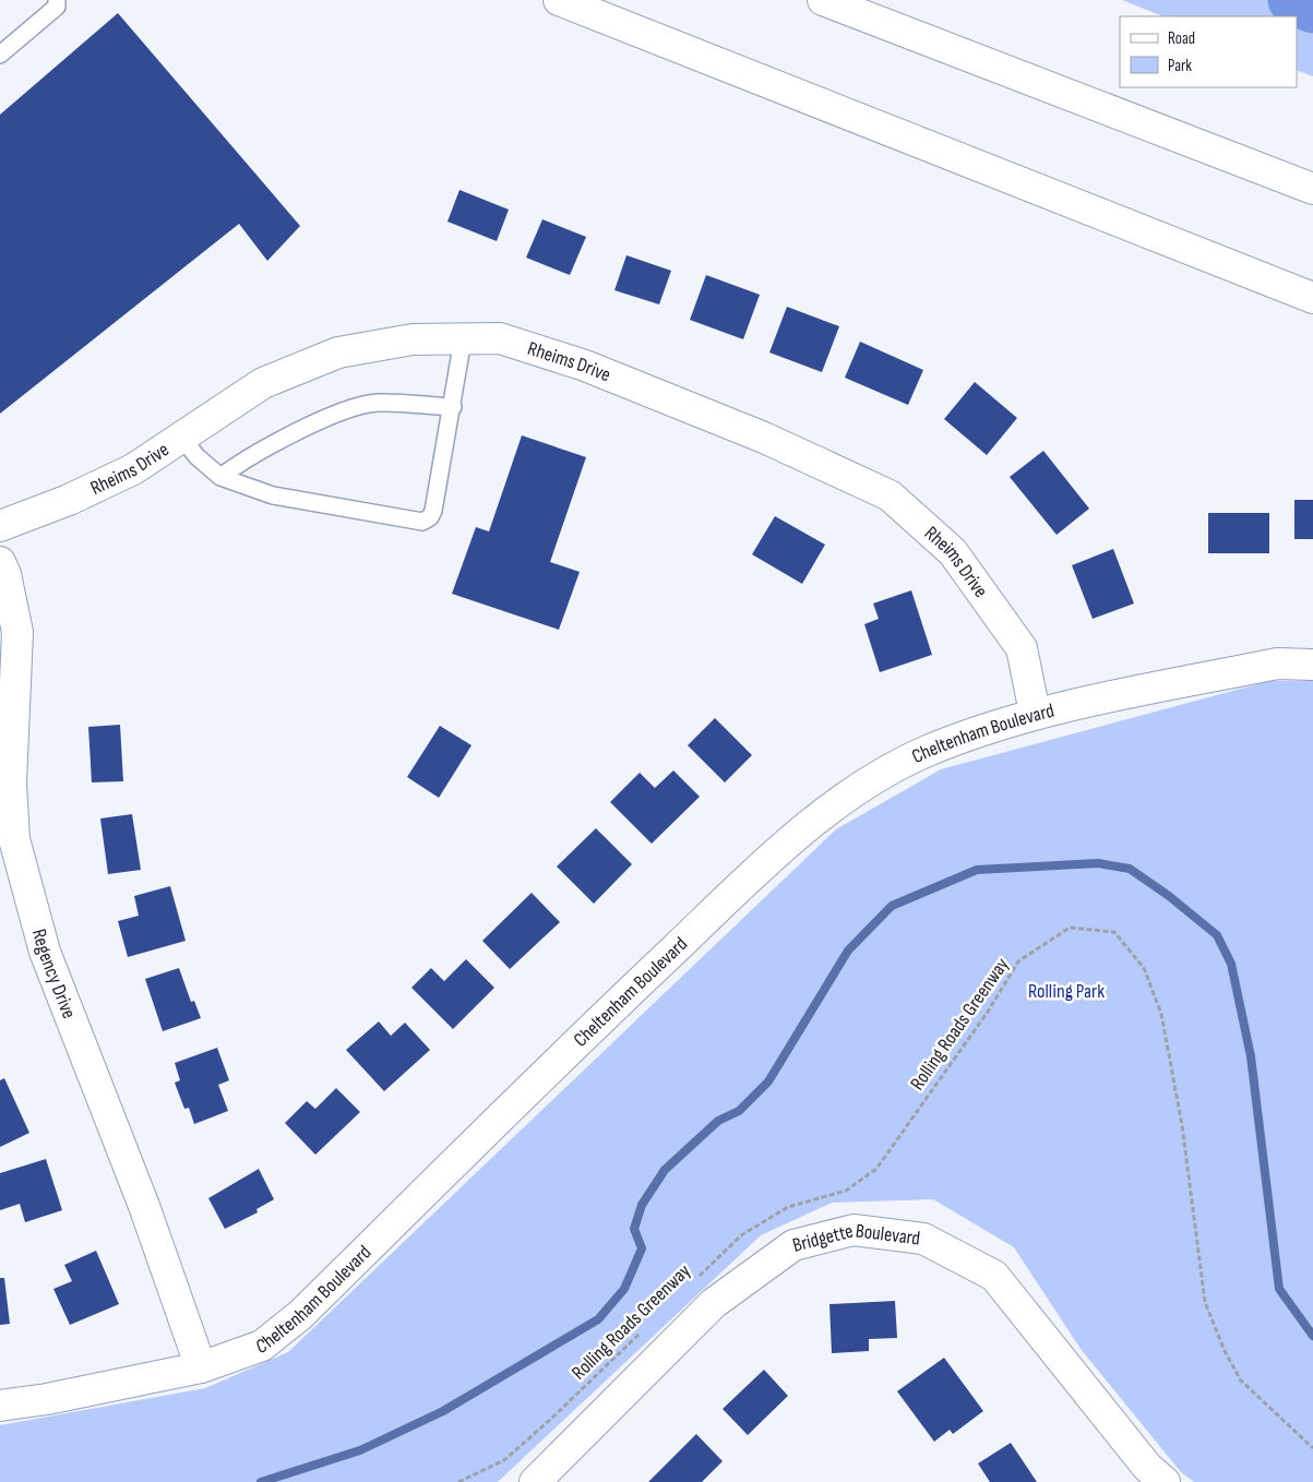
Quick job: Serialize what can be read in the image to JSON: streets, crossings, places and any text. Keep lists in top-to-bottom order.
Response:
{
  "streets": {
    "main road": [
      "Rheims Drive",
      "Cheltenham Boulevard",
      "Regency Drive",
      "Bridgette Boulevard"
    ],
    "path": ["Rolling Roads Greenway"]
  },
  "crossings": [
    ["Rheims Drive", "Cheltenham Boulevard"],
    ["Cheltenham Boulevard", "Regency Drive"]
  ],
  "parks": ["Rolling Park"],
  "legend": ["Road", "Park"]
}
